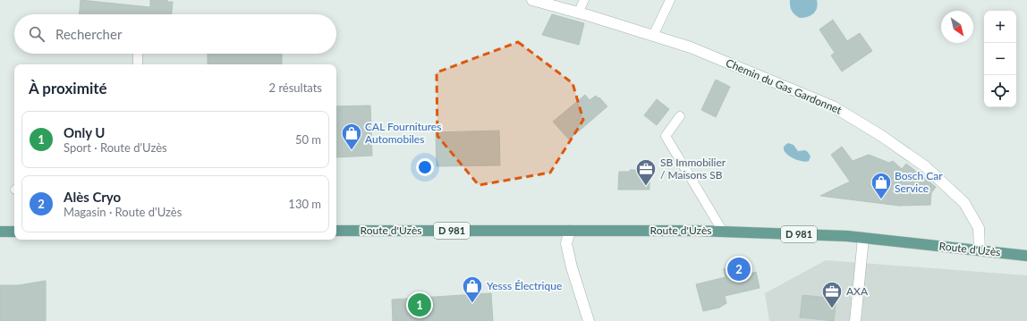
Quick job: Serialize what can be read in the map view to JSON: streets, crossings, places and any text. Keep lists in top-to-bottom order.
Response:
{
  "streets": {
    "main road": ["Route d'Uzès", "D 981"],
    "street": ["Chemin du Gas Gardonnet"]
  },
  "crossings": [
    ["Chemin du Gas Gardonnet", "Route d'Uzès"]
  ],
  "places": {
    "shop": ["CAL Fournitures Automobiles", "Bosch Car Service", "Yesss Électrique"],
    "office": ["SB Immobilier / Maisons SB", "AXA"]
  },
  "north": "bottom right",
  "page": {
    "map_buttons": ["+", "−"],
    "search": "Rechercher",
    "heading": ["À proximité", "2 résultats"],
    "list": [
      {
        "mark": "1",
        "name": "Only U",
        "note": "Sport · Route d'Uzès",
        "value": "50 m"
      },
      {
        "mark": "2",
        "name": "Alès Cryo",
        "note": "Magasin · Route d'Uzès",
        "value": "130 m"
      }
    ],
    "pins": ["2", "1"]
  }
}
